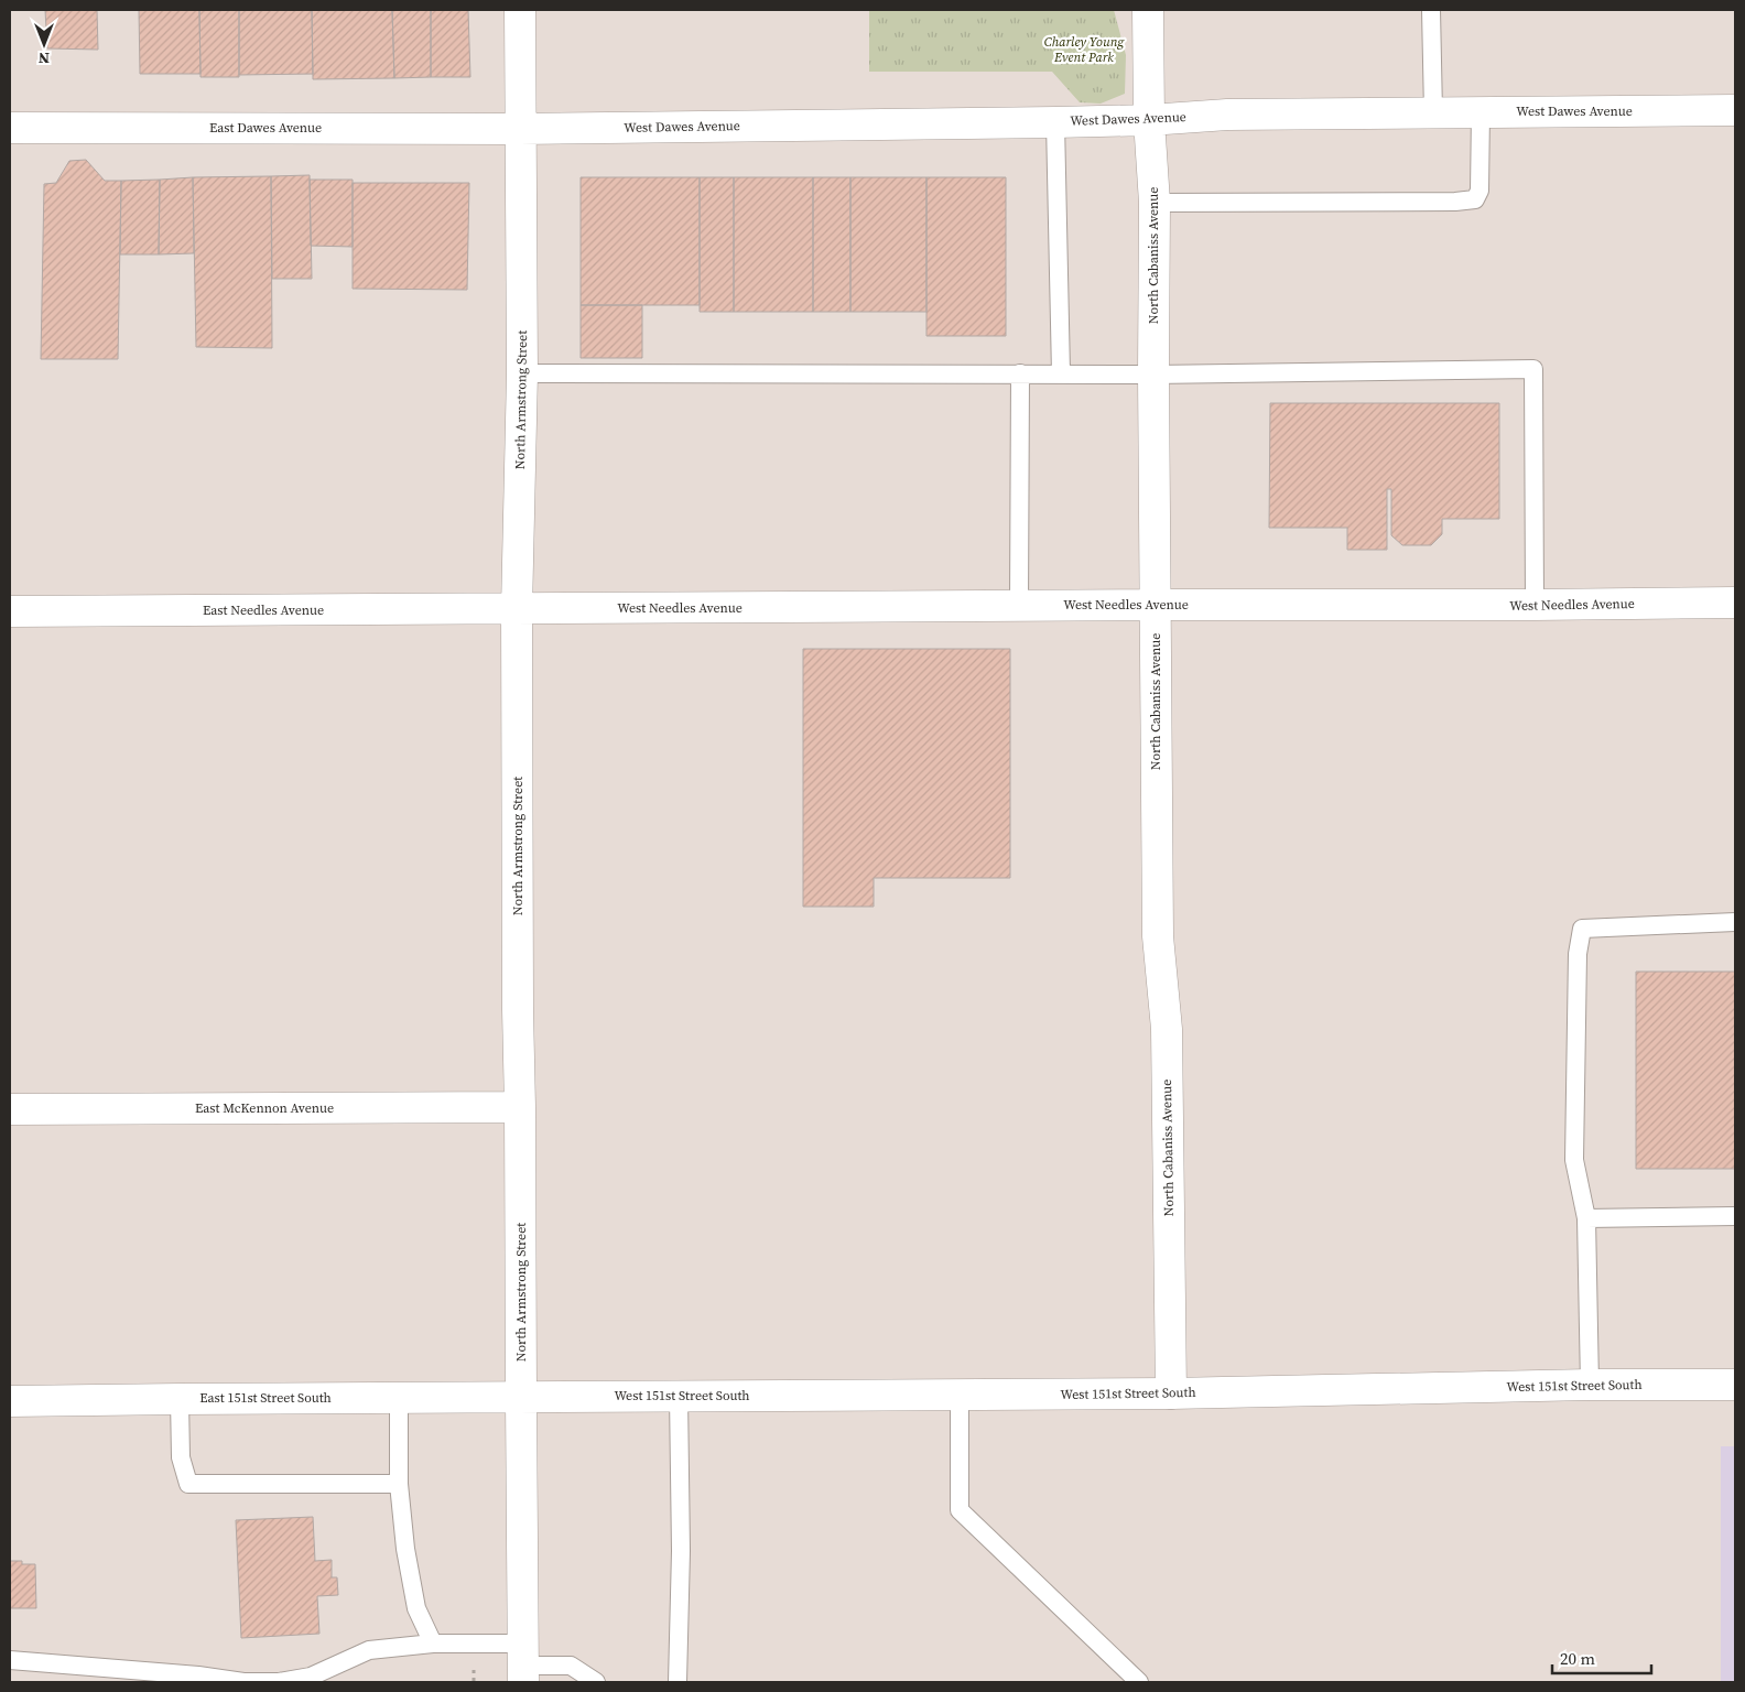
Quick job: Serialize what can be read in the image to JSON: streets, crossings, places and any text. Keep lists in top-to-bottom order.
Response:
{
  "streets": {
    "street": [
      "West Dawes Avenue",
      "East Dawes Avenue",
      "North Cabaniss Avenue",
      "North Armstrong Street",
      "West Needles Avenue",
      "East Needles Avenue",
      "East McKennon Avenue",
      "West 151st Street South",
      "East 151st Street South"
    ]
  },
  "crossings": [
    ["West Dawes Avenue", "East Dawes Avenue"],
    ["West Dawes Avenue", "North Cabaniss Avenue"],
    ["West Dawes Avenue", "North Armstrong Street"],
    ["East Dawes Avenue", "North Armstrong Street"],
    ["North Cabaniss Avenue", "West Needles Avenue"],
    ["North Cabaniss Avenue", "West 151st Street South"],
    ["North Armstrong Street", "West Needles Avenue"],
    ["North Armstrong Street", "East Needles Avenue"],
    ["North Armstrong Street", "East McKennon Avenue"],
    ["North Armstrong Street", "West 151st Street South"],
    ["North Armstrong Street", "East 151st Street South"],
    ["West Needles Avenue", "East Needles Avenue"],
    ["West 151st Street South", "East 151st Street South"]
  ],
  "parks": ["Charley Young Event Park"],
  "scale_bar": "20 m",
  "north": "bottom"
}
